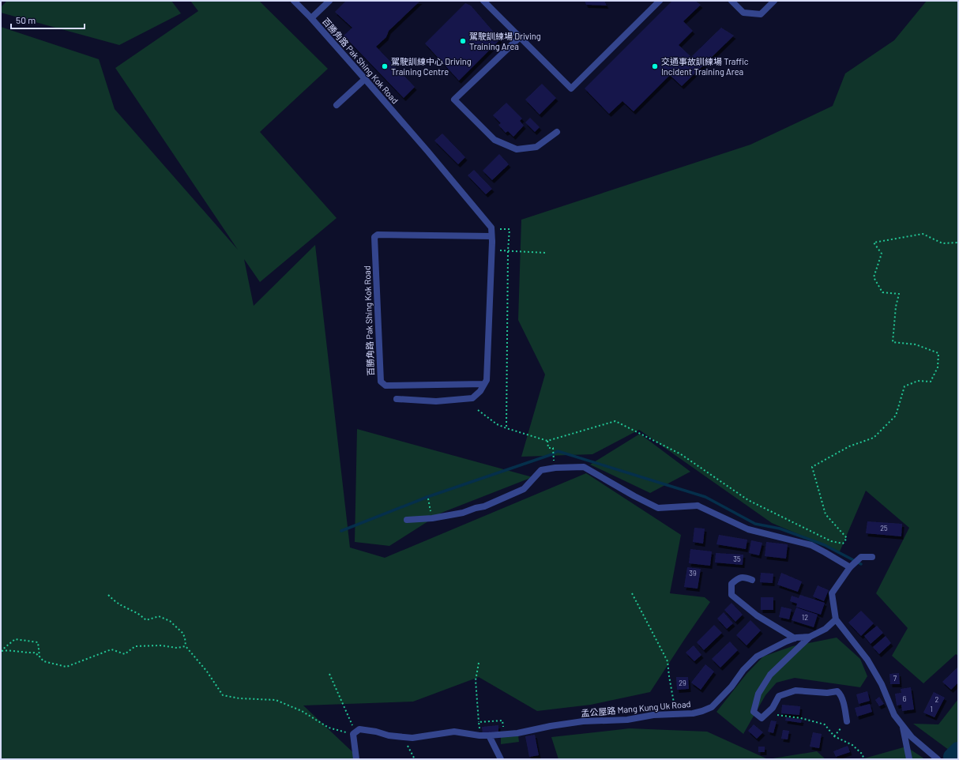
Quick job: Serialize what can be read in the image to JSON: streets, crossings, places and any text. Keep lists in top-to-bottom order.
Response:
{
  "streets": {
    "street": ["百勝角路 Pak Shing Kok Road", "孟公屋路 Mang Kung Uk Road"]
  },
  "places": ["駕駛訓練場 Driving Training Area", "駕駛訓練中心 Driving Training Centre", "交通事故訓練場 Traffic Incident Training Area"],
  "house_numbers": [
    "25",
    "35",
    "39",
    "12",
    "7",
    "29",
    "6",
    "2",
    "1"
  ],
  "scale_bar": "50 m"
}
